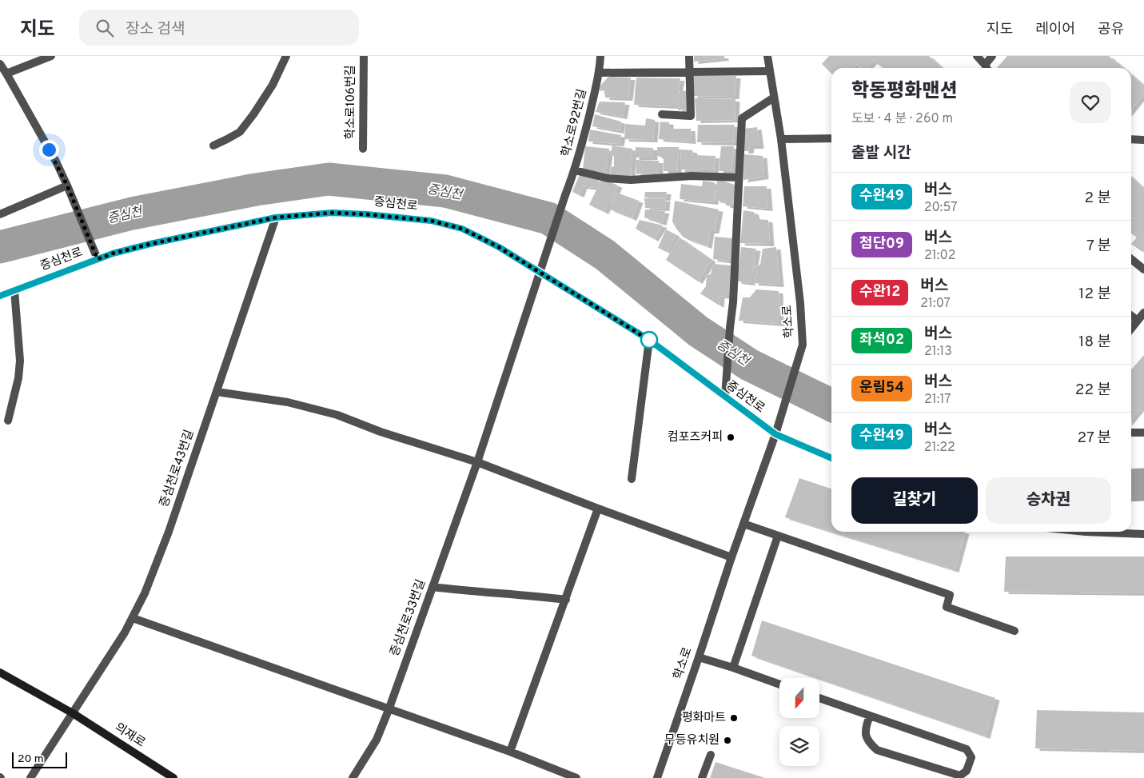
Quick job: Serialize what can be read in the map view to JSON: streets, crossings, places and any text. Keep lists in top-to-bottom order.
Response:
{
  "streets": {
    "main road": ["의재로"],
    "street": [
      "학소로106번길",
      "학소로92번길",
      "증심천로",
      "학소로",
      "증심천로43번길",
      "증심천로33번길"
    ]
  },
  "crossings": [
    ["학소로92번길", "증심천로"],
    ["학소로92번길", "증심천로33번길"],
    ["증심천로", "학소로"],
    ["증심천로", "증심천로43번길"],
    ["증심천로", "증심천로33번길"],
    ["증심천로43번길", "의재로"]
  ],
  "water": ["증심천"],
  "places": ["컴포즈커피", "평화마트", "무등유치원"],
  "lines": ["bus line 수완49"],
  "scale_bar": "20 m",
  "north": "bottom",
  "page": {
    "header": "지도",
    "search": "장소 검색",
    "nav": ["지도", "레이어", "공유"],
    "heading": [
      ["학동평화맨션", "도보 · 4 분 · 260 m"],
      "출발 시간"
    ],
    "list": [
      {
        "mark": "수완49",
        "name": "버스",
        "note": "20:57",
        "value": "2 분"
      },
      {
        "mark": "첨단09",
        "name": "버스",
        "note": "21:02",
        "value": "7 분"
      },
      {
        "mark": "수완12",
        "name": "버스",
        "note": "21:07",
        "value": "12 분"
      },
      {
        "mark": "좌석02",
        "name": "버스",
        "note": "21:13",
        "value": "18 분"
      },
      {
        "mark": "운림54",
        "name": "버스",
        "note": "21:17",
        "value": "22 분"
      },
      {
        "mark": "수완49",
        "name": "버스",
        "note": "21:22",
        "value": "27 분"
      }
    ],
    "buttons": ["길찾기", "승차권"],
    "scale": "20 m"
  }
}
